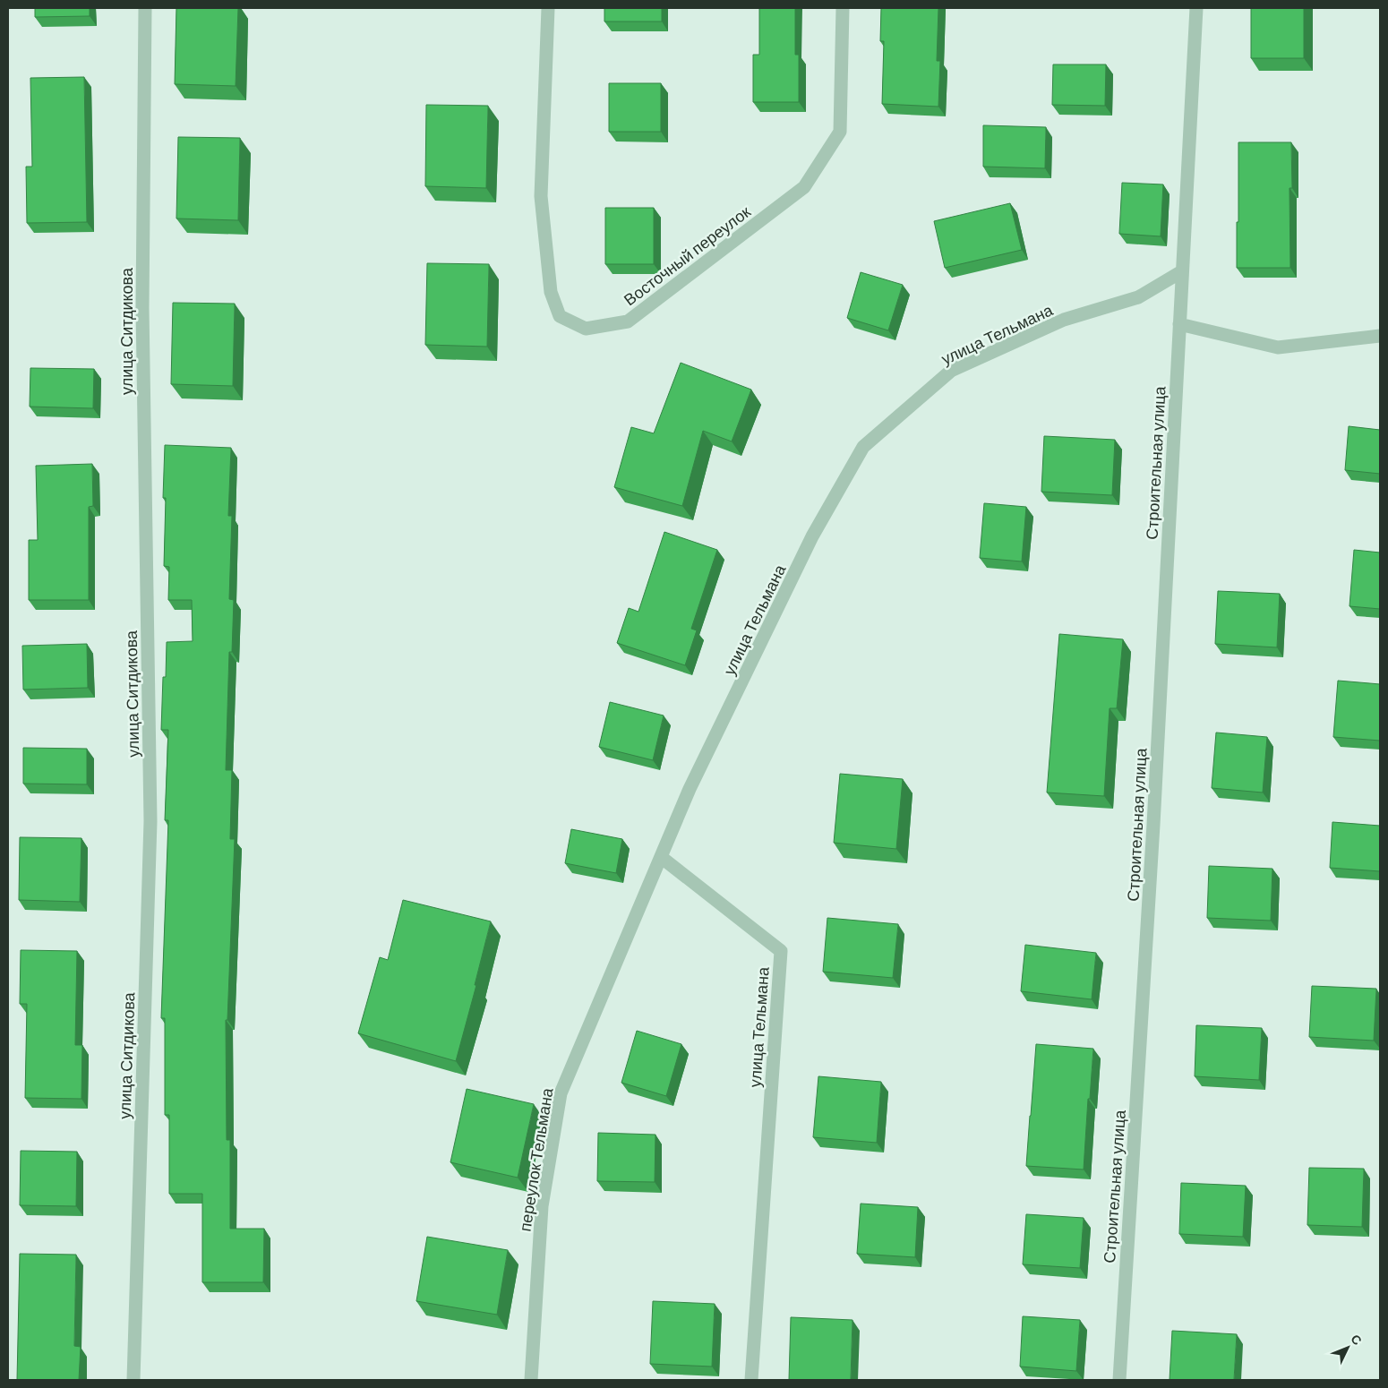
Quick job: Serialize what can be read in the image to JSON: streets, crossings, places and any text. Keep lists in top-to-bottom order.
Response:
{
  "streets": {
    "street": [
      "Восточный переулок",
      "улица Ситдикова",
      "улица Тельмана",
      "Строительная улица",
      "переулок Тельмана"
    ]
  },
  "crossings": [
    ["улица Тельмана", "Строительная улица"],
    ["улица Тельмана", "переулок Тельмана"]
  ],
  "north": "top right"
}
